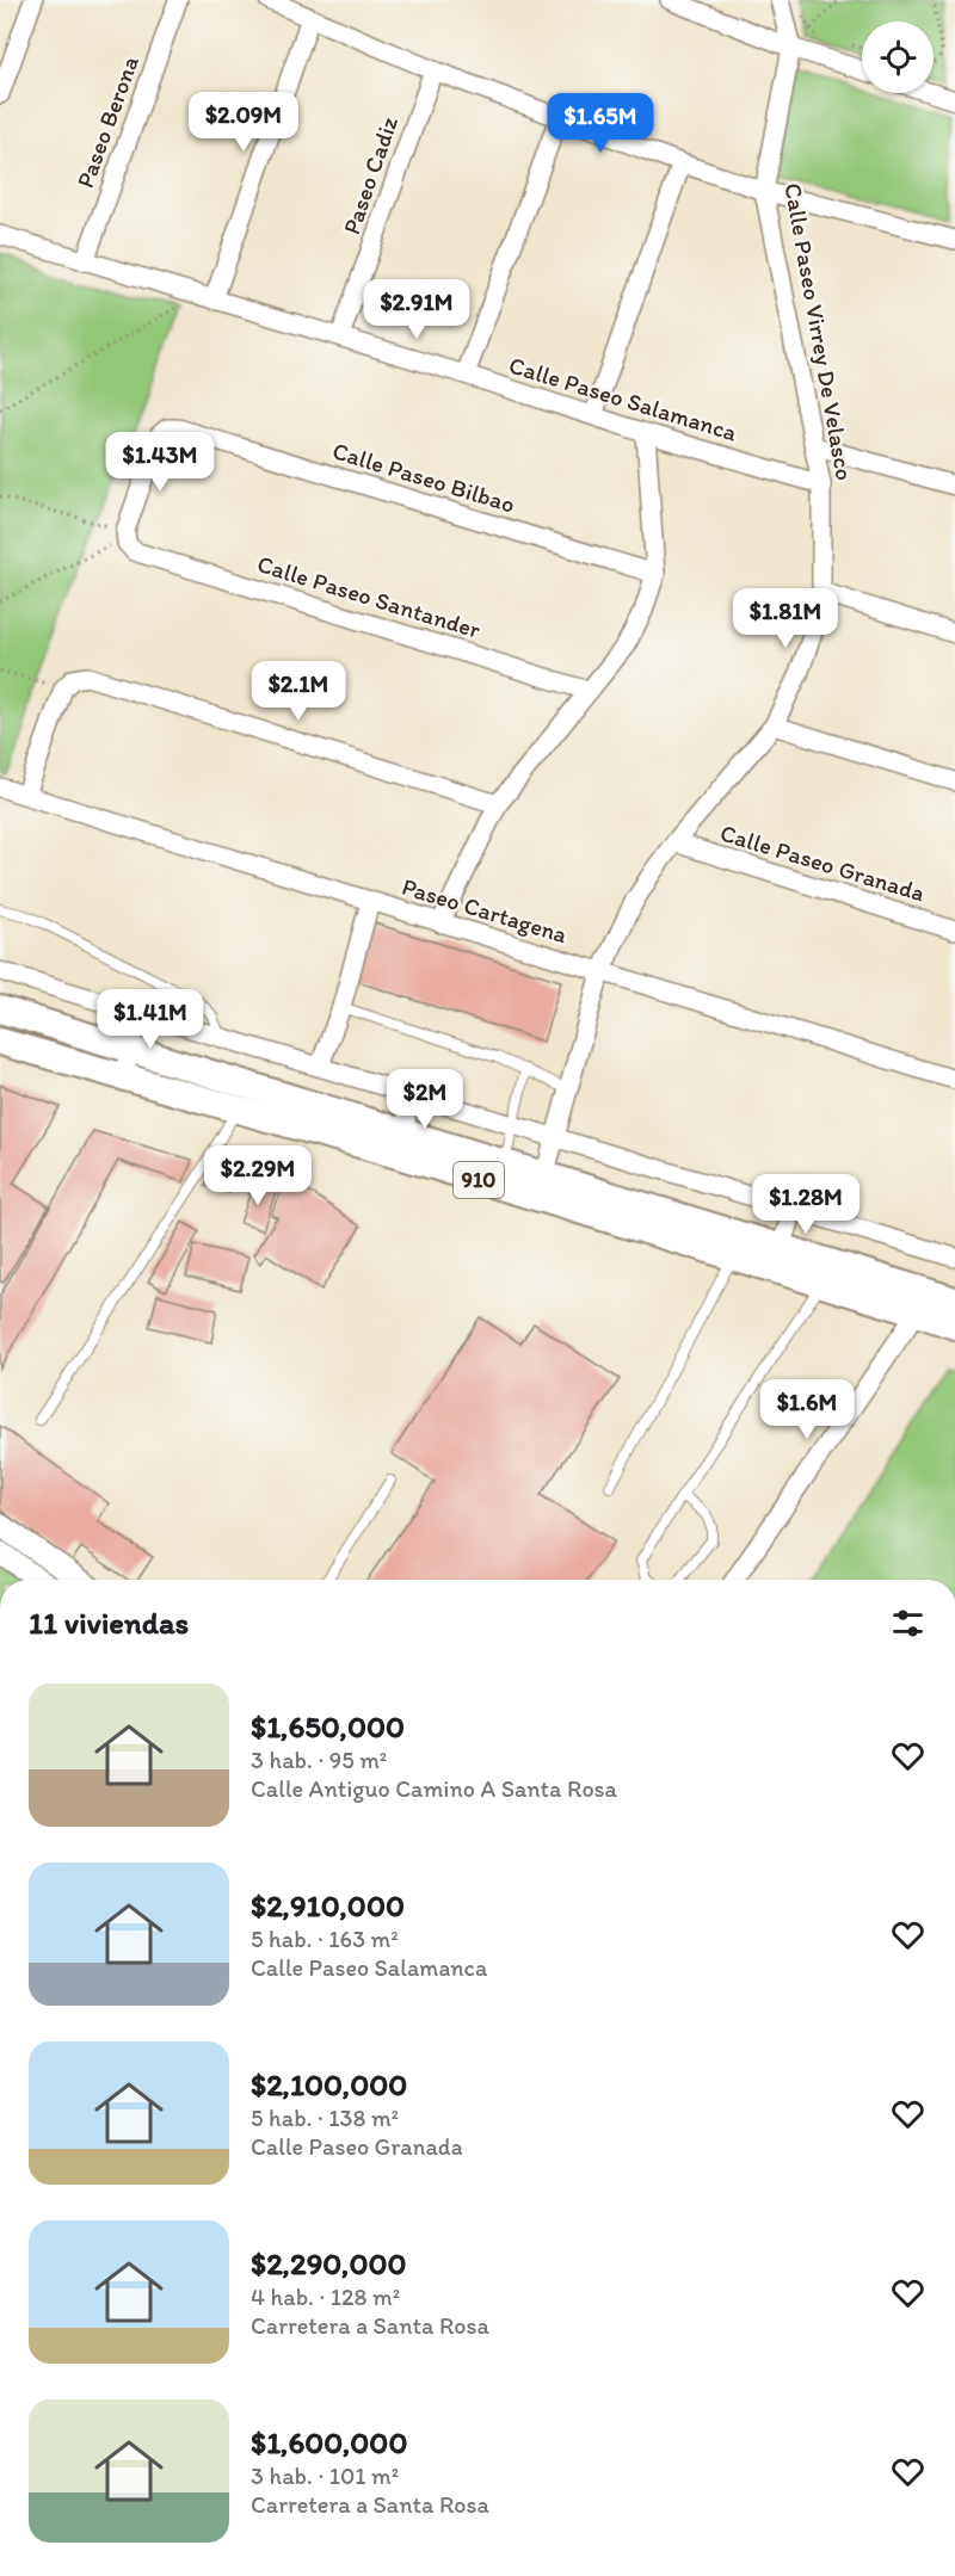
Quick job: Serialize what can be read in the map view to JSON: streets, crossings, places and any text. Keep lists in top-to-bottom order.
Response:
{
  "streets": {
    "main road": ["910"],
    "street": [
      "Paseo Berona",
      "Paseo Cadiz",
      "Calle Paseo Virrey De Velasco",
      "Calle Paseo Salamanca",
      "Calle Paseo Bilbao",
      "Calle Paseo Santander",
      "Calle Paseo Granada",
      "Paseo Cartagena"
    ]
  },
  "crossings": [
    ["Paseo Berona", "Calle Paseo Salamanca"],
    ["Paseo Cadiz", "Calle Paseo Salamanca"],
    ["Calle Paseo Virrey De Velasco", "Calle Paseo Salamanca"],
    ["Calle Paseo Virrey De Velasco", "Calle Paseo Granada"],
    ["Calle Paseo Virrey De Velasco", "Paseo Cartagena"],
    ["Calle Paseo Virrey De Velasco", "910"],
    ["Calle Paseo Bilbao", "Calle Paseo Santander"]
  ],
  "page": {
    "price": [
      "$2.09M",
      "$1.65M",
      "$2.91M",
      "$1.43M",
      "$1.81M",
      "$2.1M",
      "$1.41M",
      "$2M",
      "$2.29M",
      "$1.28M",
      "$1.6M"
    ],
    "heading": "11 viviendas",
    "list": [
      {
        "name": "$1,650,000",
        "note": "3 hab. · 95 m² · Calle Antiguo Camino A Santa Rosa"
      },
      {
        "name": "$2,910,000",
        "note": "5 hab. · 163 m² · Calle Paseo Salamanca"
      },
      {
        "name": "$2,100,000",
        "note": "5 hab. · 138 m² · Calle Paseo Granada"
      },
      {
        "name": "$2,290,000",
        "note": "4 hab. · 128 m² · Carretera a Santa Rosa"
      },
      {
        "name": "$1,600,000",
        "note": "3 hab. · 101 m² · Carretera a Santa Rosa"
      }
    ]
  }
}
